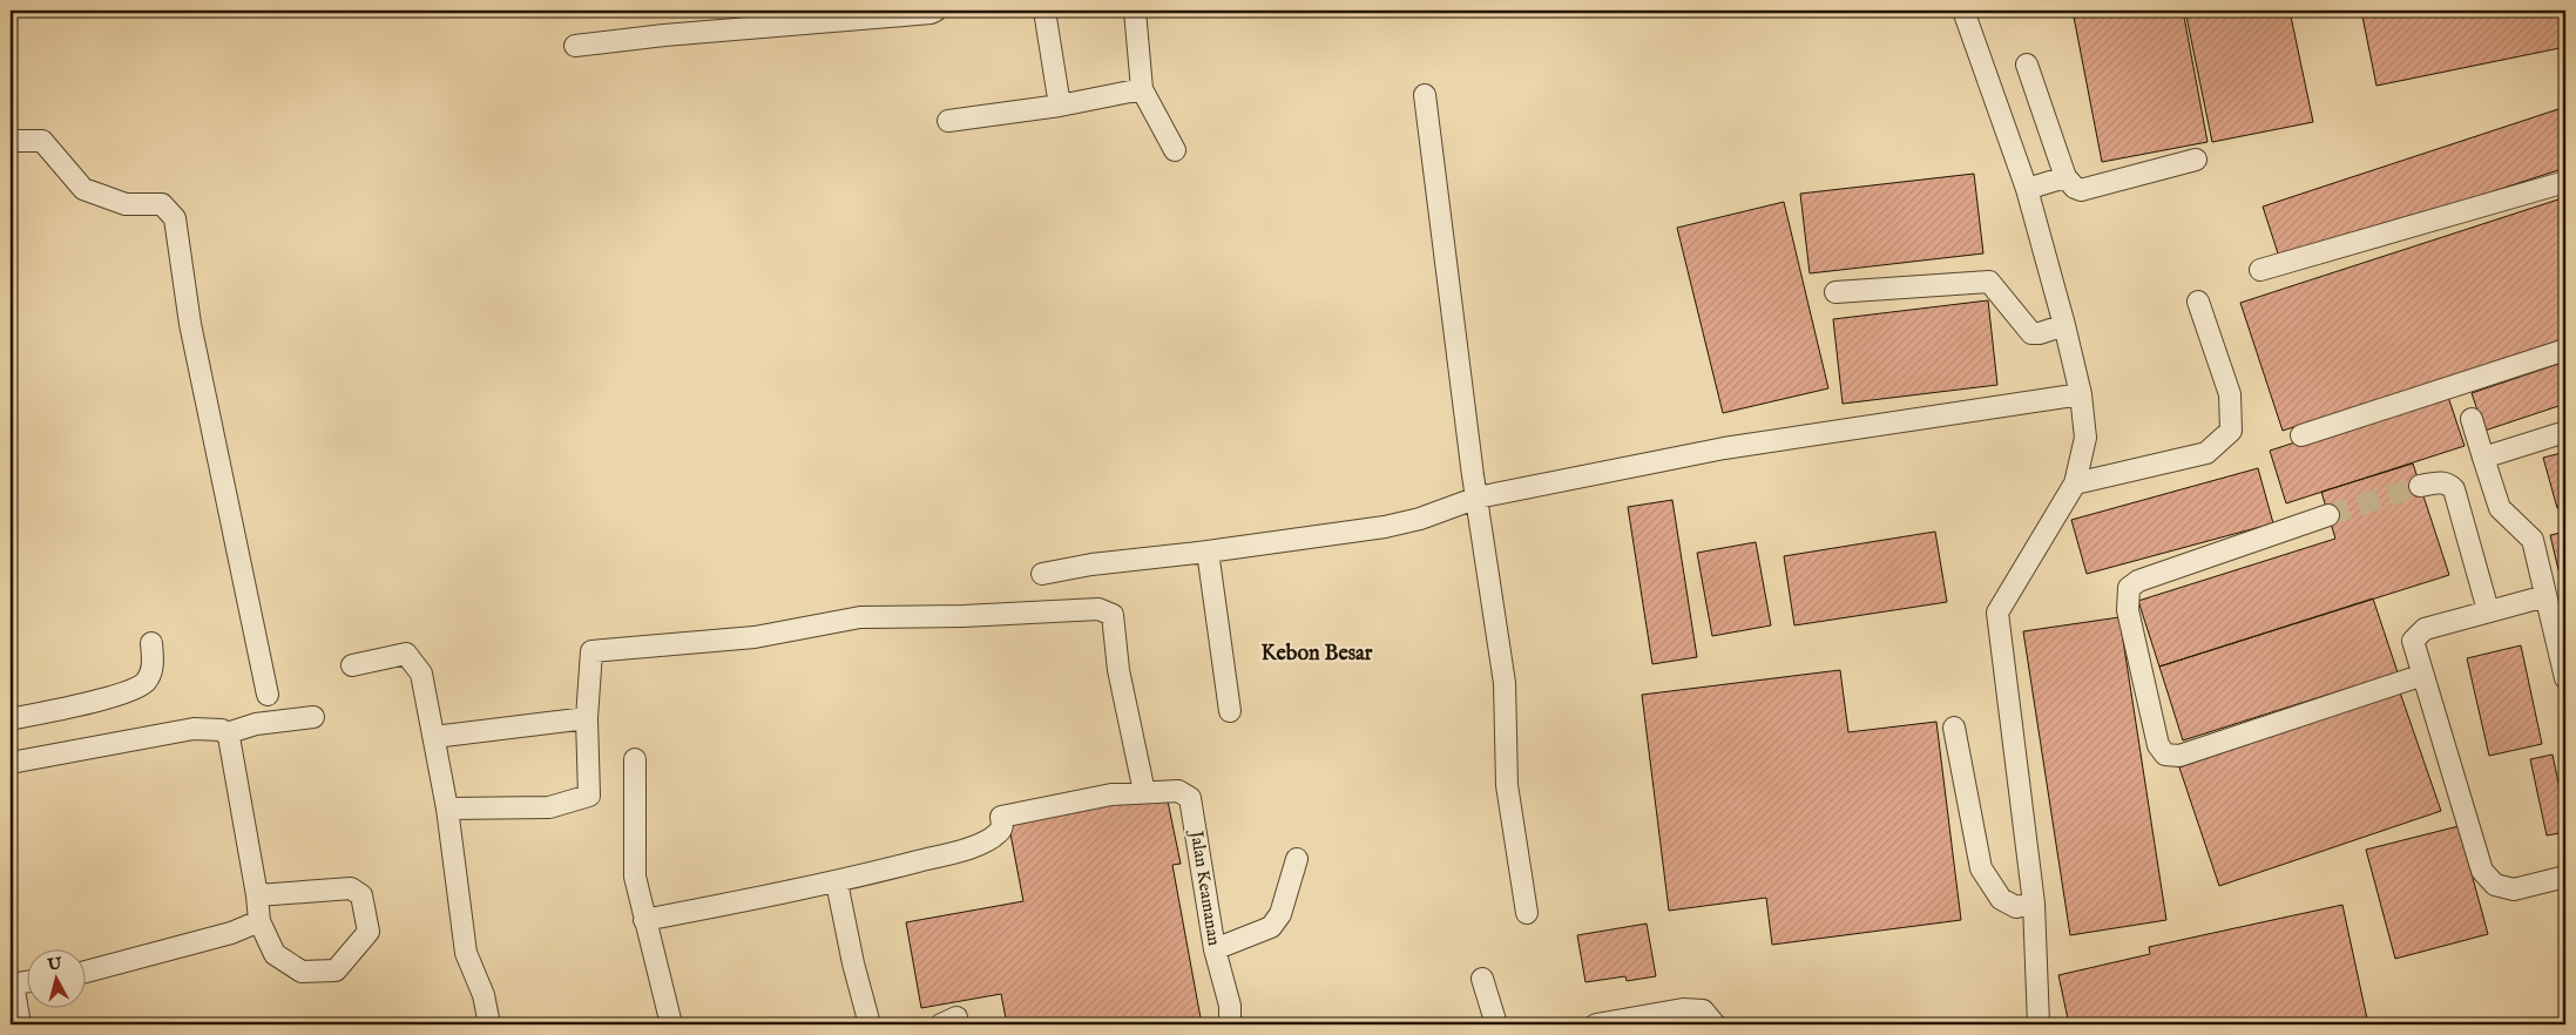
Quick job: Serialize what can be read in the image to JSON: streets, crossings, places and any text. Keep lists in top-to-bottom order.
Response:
{
  "streets": {
    "street": ["Jalan Keamanan"]
  },
  "districts": ["Kebon Besar"],
  "north": "top"
}
